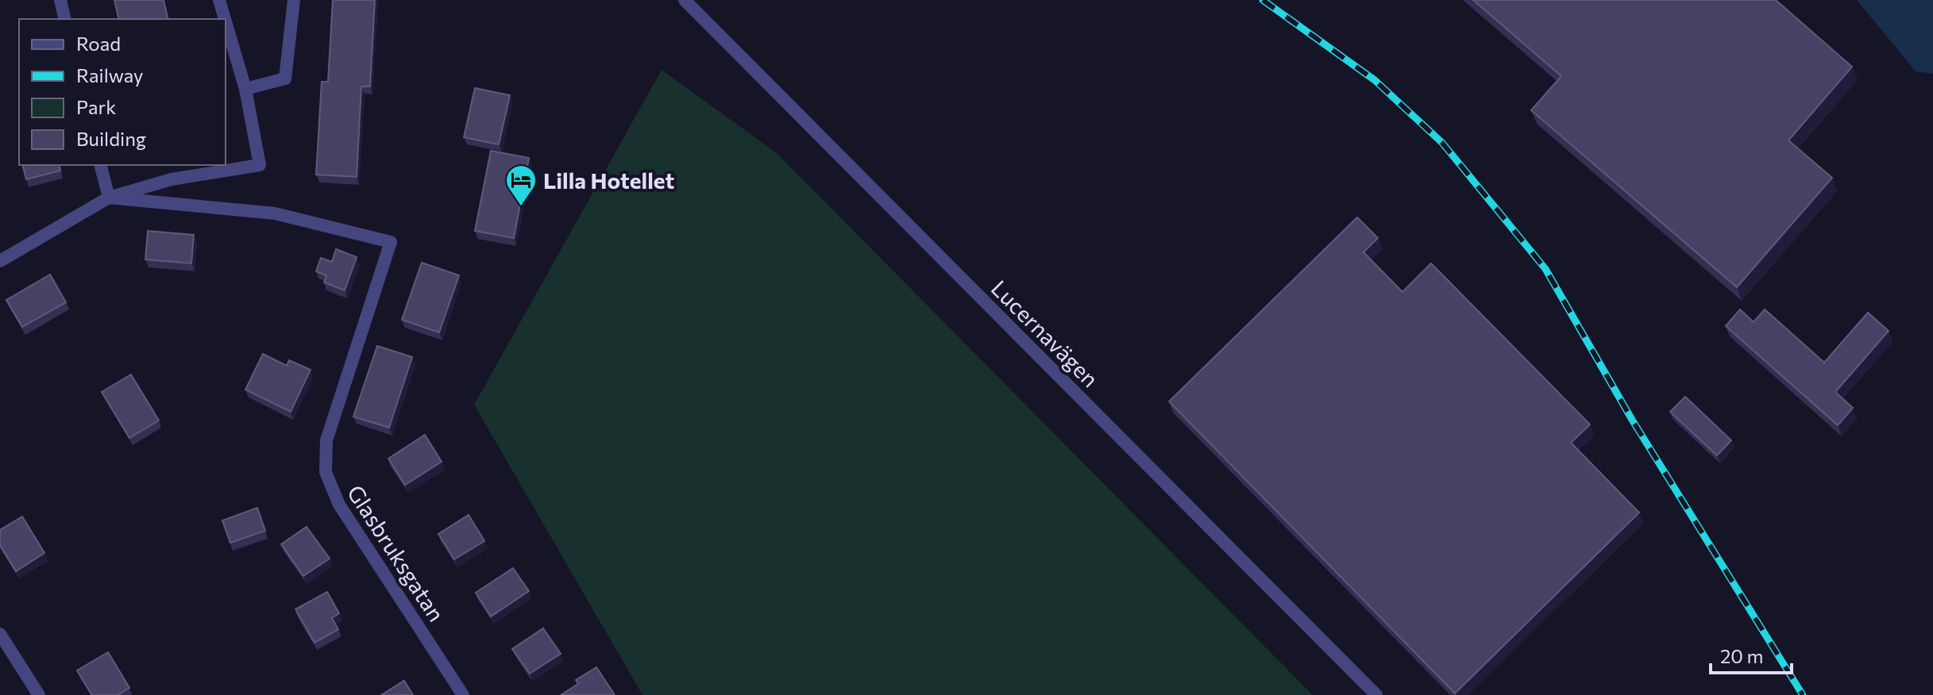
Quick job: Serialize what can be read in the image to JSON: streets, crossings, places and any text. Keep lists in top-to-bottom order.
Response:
{
  "streets": {
    "street": ["Lucernavägen", "Glasbruksgatan"]
  },
  "places": {
    "hotel": ["Lilla Hotellet"]
  },
  "legend": [
    "Road",
    "Railway",
    "Park",
    "Building"
  ],
  "scale_bar": "20 m"
}
